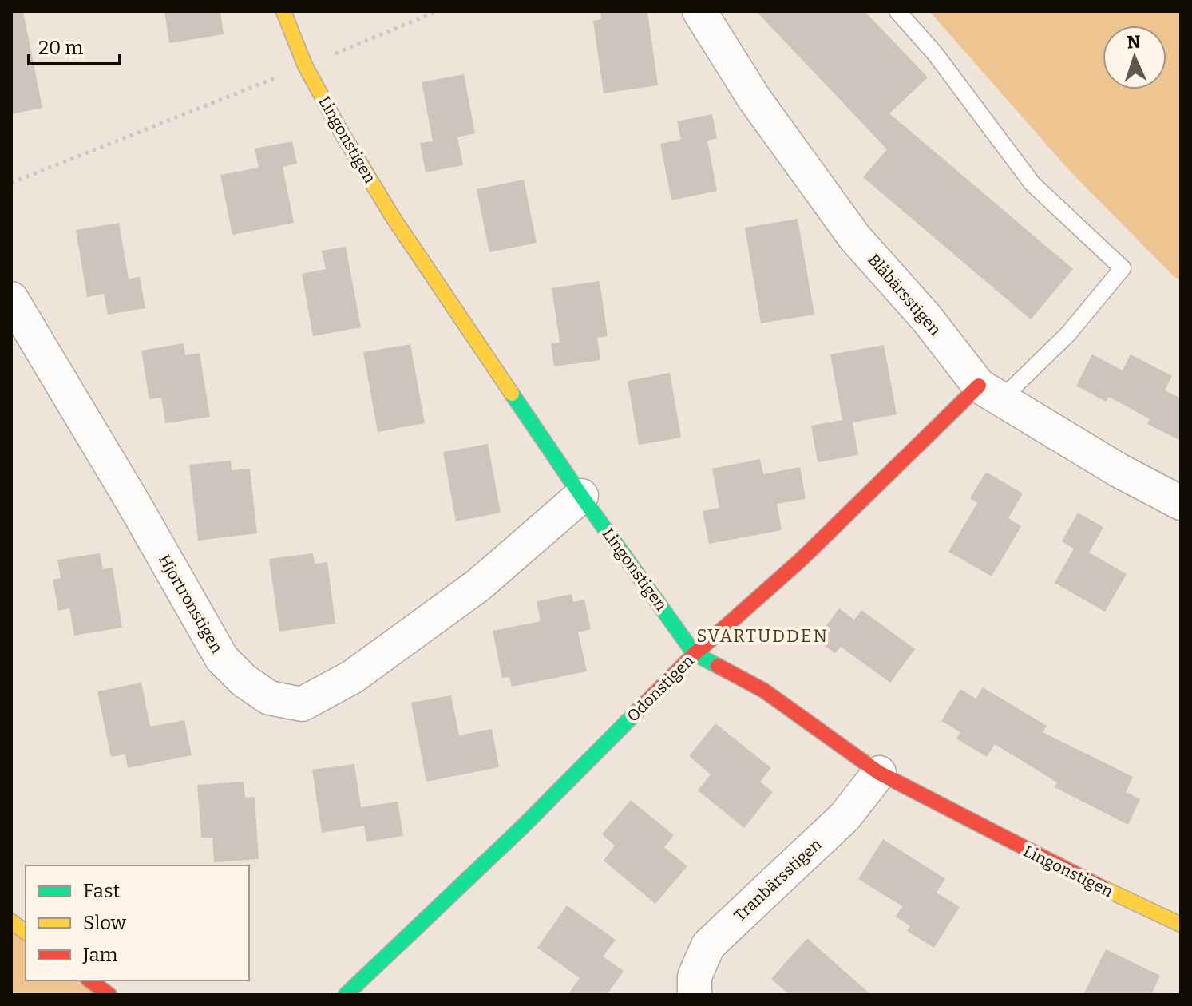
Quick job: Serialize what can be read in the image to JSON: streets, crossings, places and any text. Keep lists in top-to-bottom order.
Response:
{
  "streets": {
    "street": [
      "Lingonstigen",
      "Blåbärsstigen",
      "Hjortronstigen",
      "Odonstigen",
      "Tranbärsstigen"
    ]
  },
  "crossings": [
    ["Lingonstigen", "Hjortronstigen"],
    ["Lingonstigen", "Odonstigen"],
    ["Lingonstigen", "Tranbärsstigen"],
    ["Blåbärsstigen", "Odonstigen"]
  ],
  "districts": ["SVARTUDDEN"],
  "legend": ["Fast", "Slow", "Jam"],
  "scale_bar": "20 m",
  "north": "top"
}
